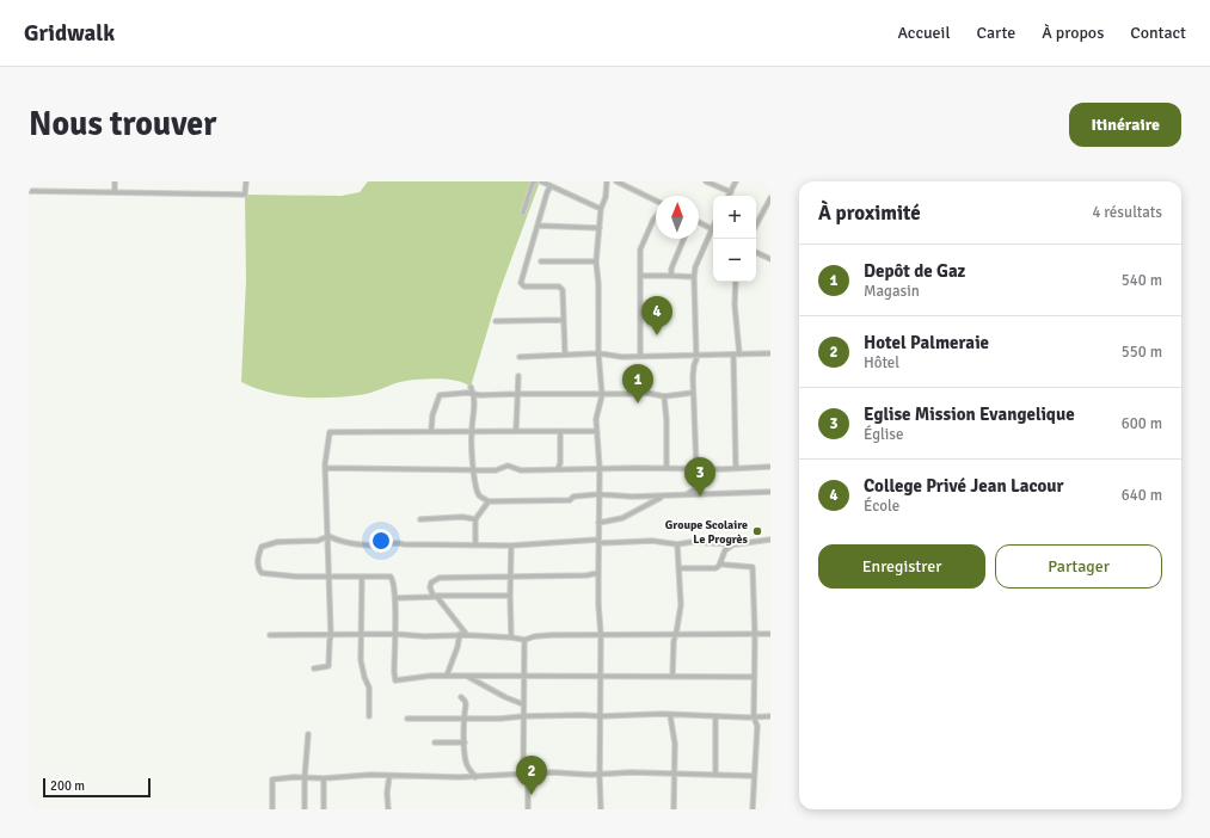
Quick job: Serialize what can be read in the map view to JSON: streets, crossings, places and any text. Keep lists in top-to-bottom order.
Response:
{
  "places": ["Groupe Scolaire Le Progrès"],
  "scale_bar": "200 m",
  "north": "top",
  "page": {
    "header": "Gridwalk",
    "nav": [
      "Accueil",
      "Carte",
      "À propos",
      "Contact"
    ],
    "buttons": [
      "Itinéraire",
      ["Enregistrer", "Partager"]
    ],
    "title": "Nous trouver",
    "heading": ["À proximité", "4 résultats"],
    "map_buttons": ["+", "−"],
    "list": [
      {
        "mark": "1",
        "name": "Depôt de Gaz",
        "note": "Magasin",
        "value": "540 m"
      },
      {
        "mark": "2",
        "name": "Hotel Palmeraie",
        "note": "Hôtel",
        "value": "550 m"
      },
      {
        "mark": "3",
        "name": "Eglise Mission Evangelique",
        "note": "Église",
        "value": "600 m"
      },
      {
        "mark": "4",
        "name": "College Privé Jean Lacour",
        "note": "École",
        "value": "640 m"
      }
    ],
    "pins": [
      "4",
      "1",
      "3",
      "2"
    ],
    "scale": "200 m"
  }
}
